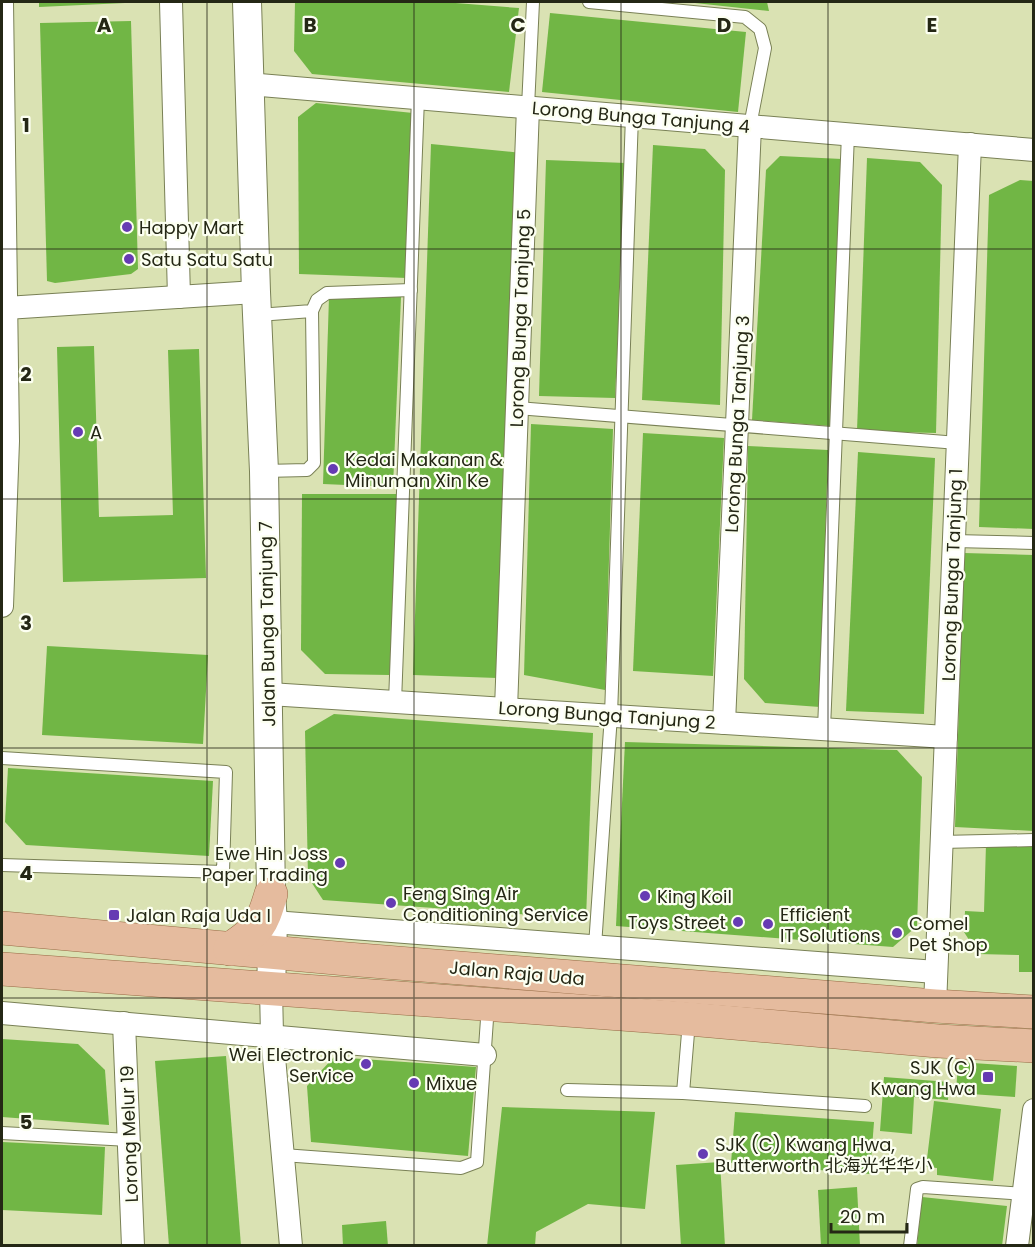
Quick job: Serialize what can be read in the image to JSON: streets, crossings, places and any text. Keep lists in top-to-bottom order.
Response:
{
  "streets": {
    "main road": ["Jalan Raja Uda"],
    "street": [
      "Lorong Bunga Tanjung 4",
      "Lorong Bunga Tanjung 5",
      "Lorong Bunga Tanjung 3",
      "Lorong Bunga Tanjung 1",
      "Jalan Bunga Tanjung 7",
      "Lorong Bunga Tanjung 2",
      "Lorong Melur 19"
    ]
  },
  "crossings": [
    ["Lorong Bunga Tanjung 4", "Lorong Bunga Tanjung 5"],
    ["Lorong Bunga Tanjung 4", "Lorong Bunga Tanjung 3"],
    ["Lorong Bunga Tanjung 4", "Lorong Bunga Tanjung 1"],
    ["Lorong Bunga Tanjung 4", "Jalan Bunga Tanjung 7"],
    ["Lorong Bunga Tanjung 5", "Lorong Bunga Tanjung 2"],
    ["Lorong Bunga Tanjung 3", "Lorong Bunga Tanjung 2"],
    ["Lorong Bunga Tanjung 1", "Lorong Bunga Tanjung 2"],
    ["Lorong Bunga Tanjung 1", "Jalan Raja Uda"],
    ["Jalan Bunga Tanjung 7", "Lorong Bunga Tanjung 2"],
    ["Jalan Bunga Tanjung 7", "Jalan Raja Uda"]
  ],
  "places": {
    "other": [
      "Happy Mart",
      "Satu Satu Satu",
      "A",
      "Kedai Makanan & Minuman Xin Ke",
      "Ewe Hin Joss Paper Trading",
      "King Koil",
      "Feng Sing Air Conditioning Service",
      "Toys Street",
      "Efficient IT Solutions",
      "Comel Pet Shop",
      "Wei Electronic Service",
      "Mixue",
      "SJK (C) Kwang Hwa, Butterworth 北海光华华小"
    ],
    "transit": ["Jalan Raja Uda I", "SJK (C) Kwang Hwa"]
  },
  "scale_bar": "20 m",
  "grid": {
    "columns": [
      "A",
      "B",
      "C",
      "D",
      "E"
    ],
    "rows": [
      "1",
      "2",
      "3",
      "4",
      "5"
    ]
  }
}
